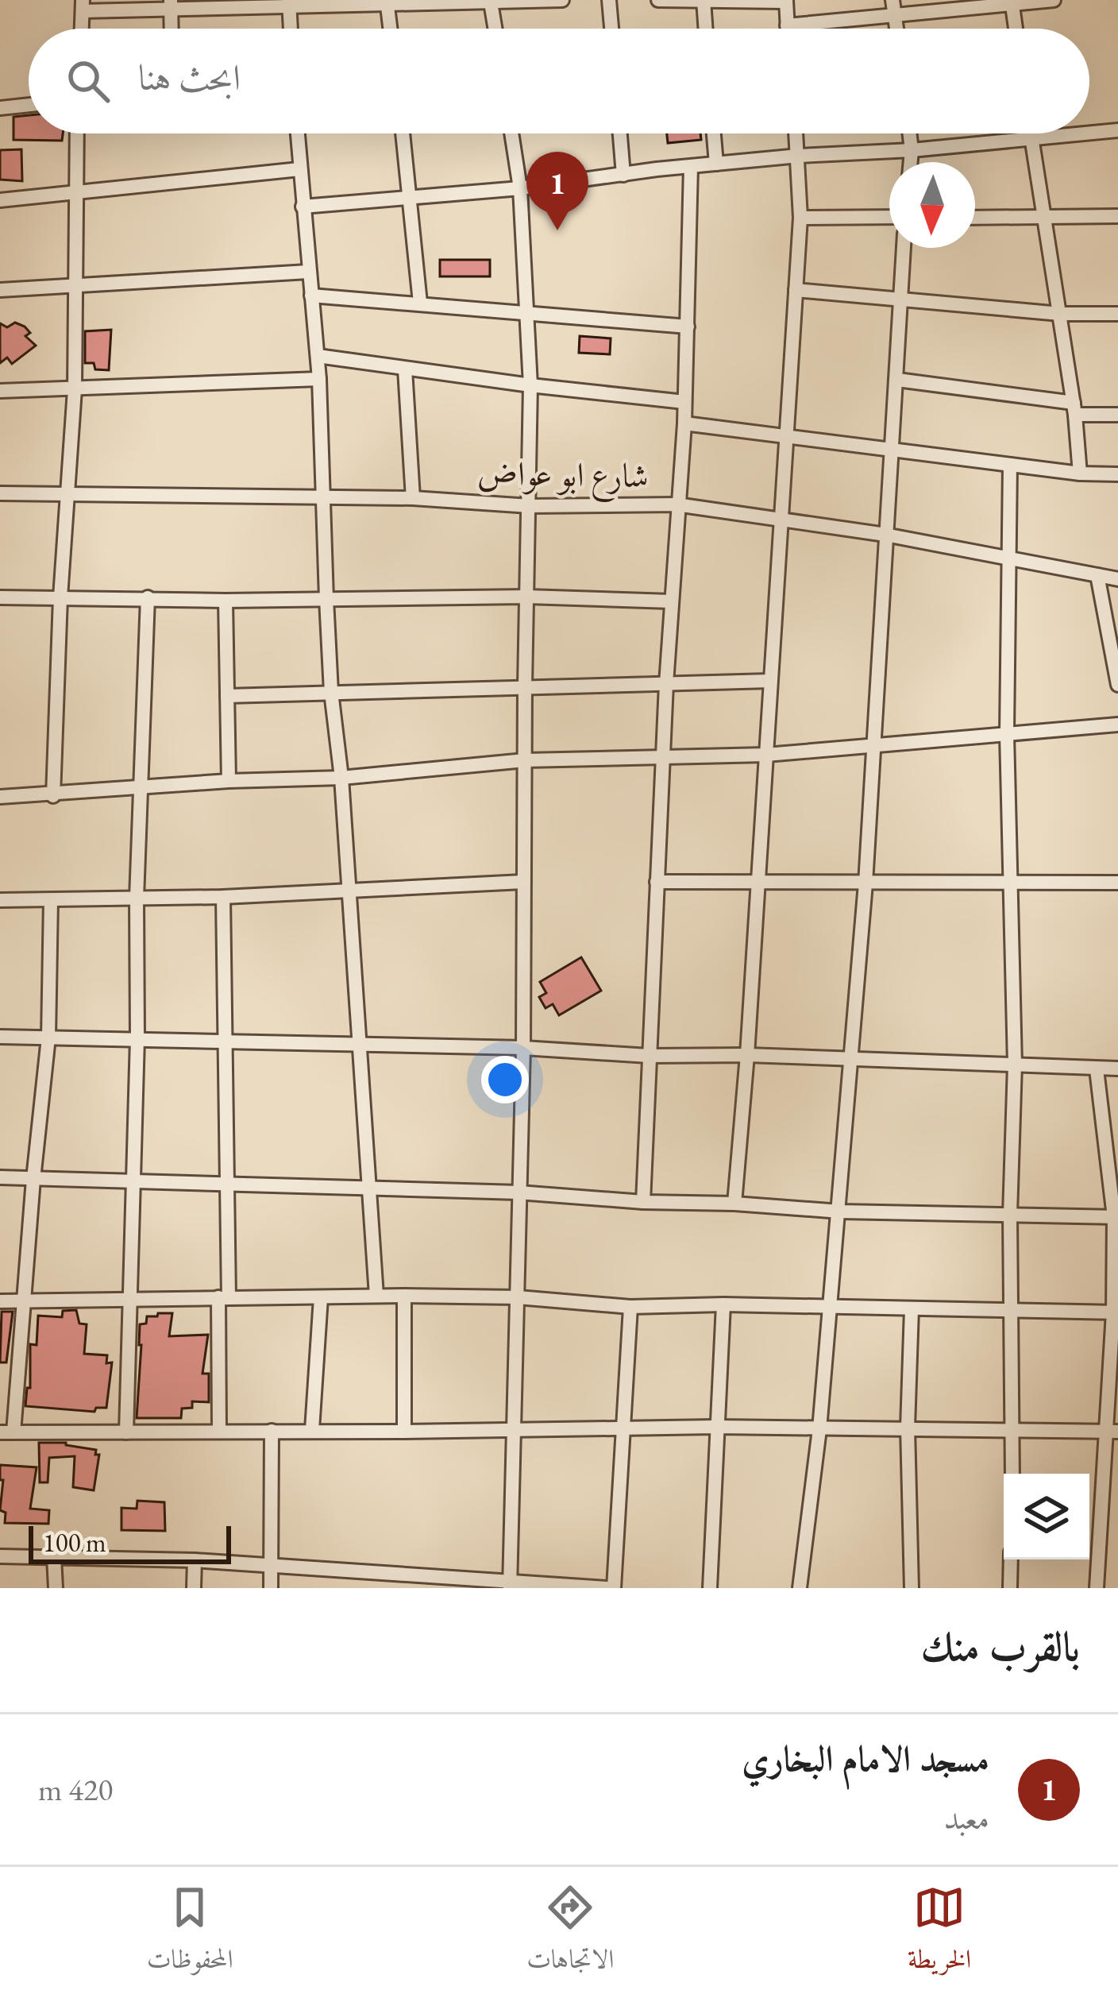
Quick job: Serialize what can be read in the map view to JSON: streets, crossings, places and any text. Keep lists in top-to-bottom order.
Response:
{
  "streets": {
    "street": ["شارع ابو عواض"]
  },
  "scale_bar": "100 m",
  "north": "bottom",
  "page": {
    "search": "ابحث هنا",
    "pins": "1",
    "scale": "100 m",
    "heading": "بالقرب منك",
    "list": [
      {
        "mark": "1",
        "name": "مسجد الامام البخاري",
        "note": "معبد",
        "value": "420 m"
      }
    ],
    "nav": ["الخريطة", "الاتجاهات", "المحفوظات"]
  }
}
